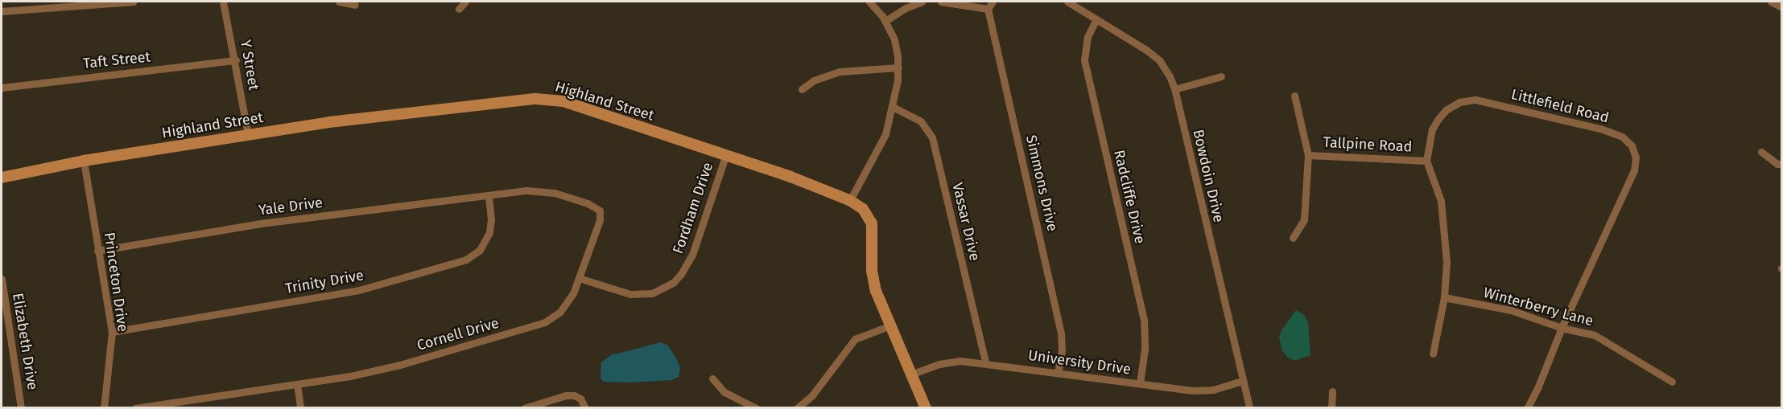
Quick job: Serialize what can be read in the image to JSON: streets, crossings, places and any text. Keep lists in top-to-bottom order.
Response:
{
  "streets": {
    "street": [
      "Taft Street",
      "Y Street",
      "Highland Street",
      "Littlefield Road",
      "Tallpine Road",
      "Bowdoin Drive",
      "Simmons Drive",
      "Radcliffe Drive",
      "Yale Drive",
      "Fordham Drive",
      "Vassar Drive",
      "Princeton Drive",
      "Trinity Drive",
      "Winterberry Lane",
      "Cornell Drive",
      "Elizabeth Drive",
      "University Drive"
    ]
  },
  "crossings": [
    ["Taft Street", "Y Street"],
    ["Y Street", "Highland Street"],
    ["Highland Street", "Fordham Drive"],
    ["Highland Street", "Princeton Drive"],
    ["Highland Street", "University Drive"],
    ["Littlefield Road", "Tallpine Road"],
    ["Littlefield Road", "Winterberry Lane"],
    ["Bowdoin Drive", "Radcliffe Drive"],
    ["Bowdoin Drive", "University Drive"],
    ["Simmons Drive", "University Drive"],
    ["Radcliffe Drive", "University Drive"],
    ["Yale Drive", "Princeton Drive"],
    ["Yale Drive", "Trinity Drive"],
    ["Yale Drive", "Cornell Drive"],
    ["Fordham Drive", "Cornell Drive"],
    ["Vassar Drive", "University Drive"],
    ["Princeton Drive", "Trinity Drive"],
    ["Trinity Drive", "Cornell Drive"]
  ]
}
